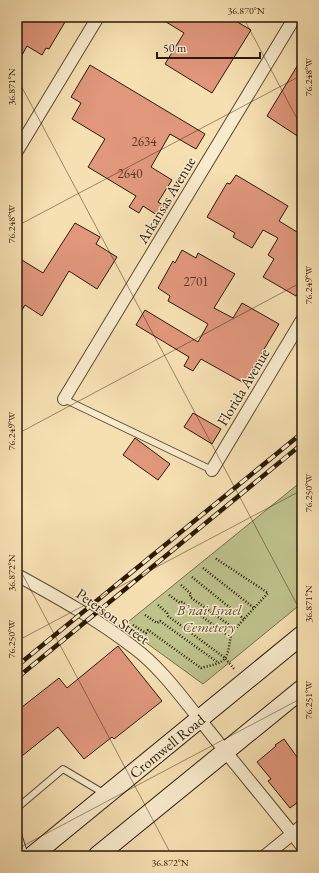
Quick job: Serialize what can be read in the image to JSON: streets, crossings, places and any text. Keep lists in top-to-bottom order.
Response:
{
  "streets": {
    "street": [
      "Arkansas Avenue",
      "Florida Avenue",
      "Peterson Street",
      "Cromwell Road"
    ]
  },
  "crossings": [
    ["Peterson Street", "Cromwell Road"]
  ],
  "parks": ["B’nai Israel Cemetery"],
  "house_numbers": ["2634", "2640", "2701"],
  "scale_bar": "50 m",
  "coordinates": [
    "36.870°N",
    "76.248°W",
    "36.871°N",
    "76.249°W",
    "76.250°W",
    "36.872°N",
    "76.251°W"
  ]
}
